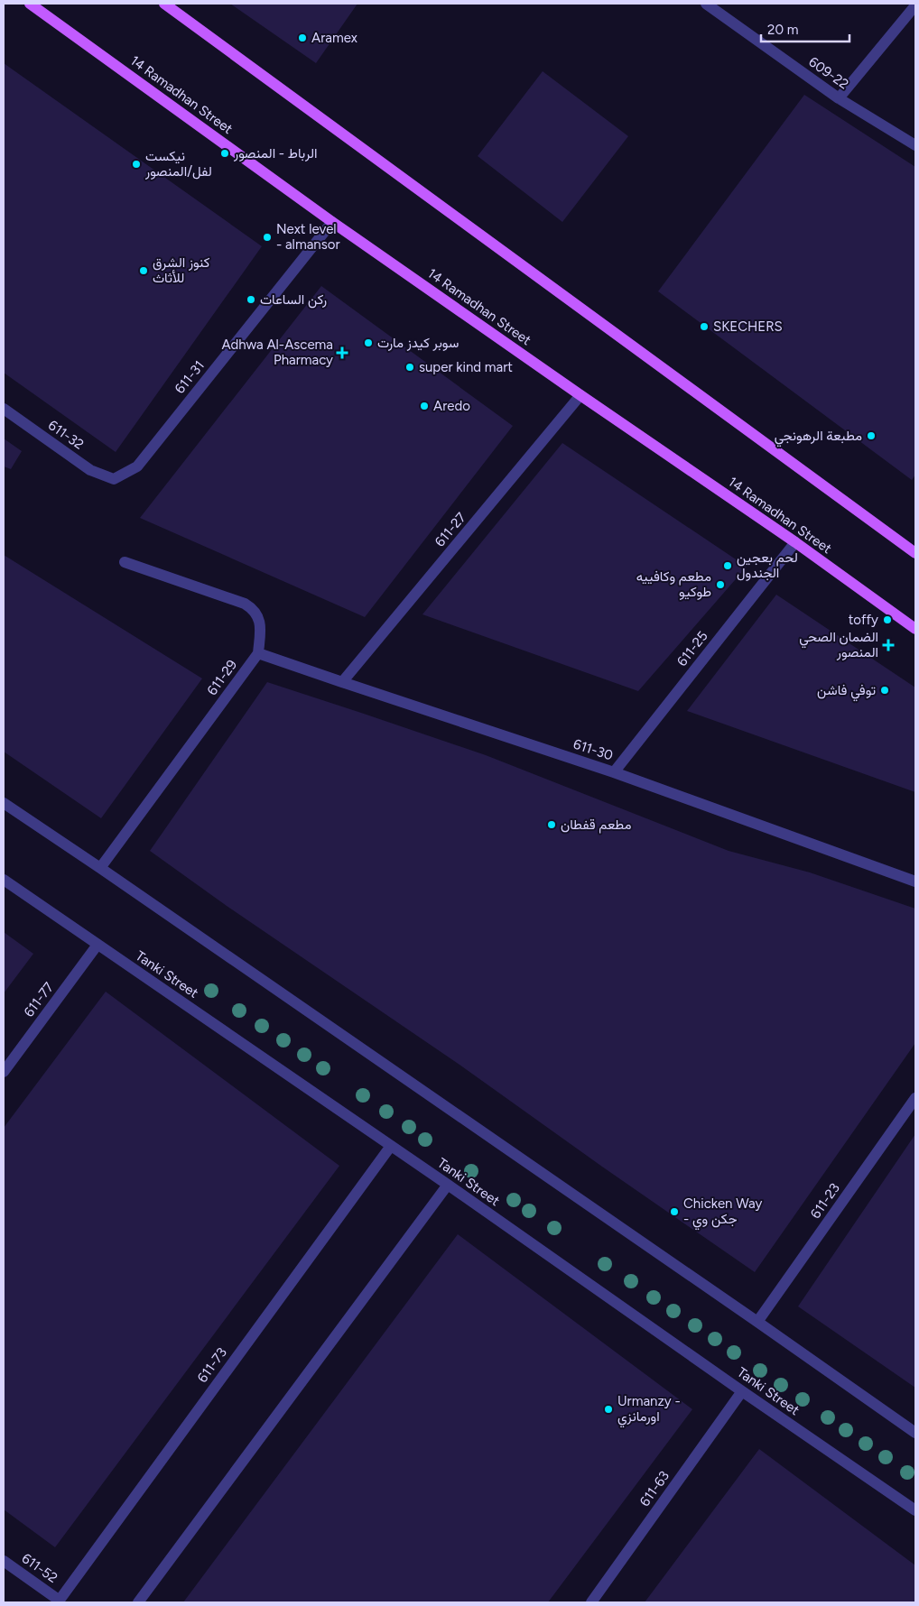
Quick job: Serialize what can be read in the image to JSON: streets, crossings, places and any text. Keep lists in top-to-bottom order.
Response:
{
  "streets": {
    "main road": ["14 Ramadhan Street"],
    "street": [
      "609-22",
      "611-31",
      "611-32",
      "611-27",
      "611-25",
      "611-29",
      "611-30",
      "Tanki Street",
      "611-77",
      "611-23",
      "611-73",
      "611-63",
      "611-52"
    ]
  },
  "crossings": [
    ["14 Ramadhan Street", "611-31"],
    ["14 Ramadhan Street", "611-27"],
    ["14 Ramadhan Street", "611-25"],
    ["611-31", "611-32"],
    ["611-27", "611-30"],
    ["611-25", "611-30"],
    ["611-29", "611-30"],
    ["Tanki Street", "611-77"],
    ["Tanki Street", "611-73"],
    ["Tanki Street", "611-63"],
    ["611-73", "611-52"]
  ],
  "places": {
    "other": [
      "Aramex",
      "الرباط - المنصور",
      "نيكست لفل/المنصور",
      "Next level - almansor",
      "كنوز الشرق للأثاث",
      "ركن الساعات",
      "SKECHERS",
      "سوبر كيدز مارت",
      "super kind mart",
      "Aredo",
      "مطبعة الرهونجي",
      "لحم بعجين الجندول",
      "مطعم وکافییه طوکیو",
      "toffy",
      "توفي فاشن",
      "مطعم قفطان",
      "Chicken Way - جكن وي",
      "Urmanzy - اورمانزي"
    ],
    "health": ["Adhwa Al-Ascema Pharmacy", "الضمان الصحي المنصور"]
  },
  "scale_bar": "20 m"
}
